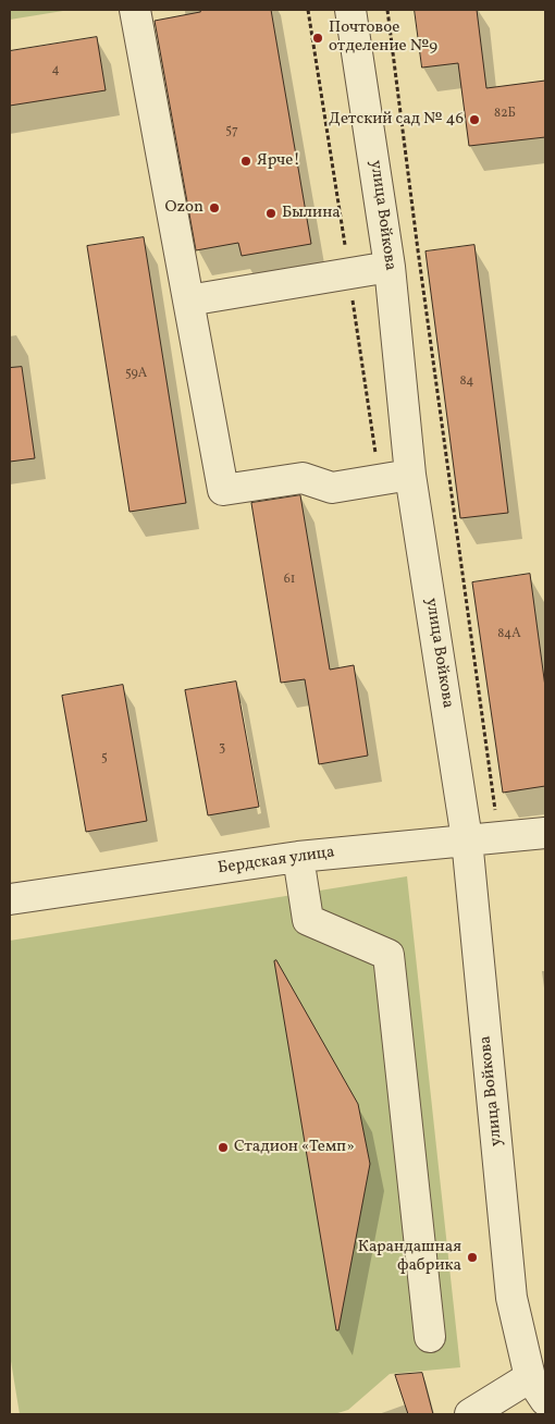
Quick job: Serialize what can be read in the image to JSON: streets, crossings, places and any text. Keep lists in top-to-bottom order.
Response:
{
  "streets": {
    "street": ["улица Войкова", "Бердская улица"]
  },
  "crossings": [
    ["улица Войкова", "Бердская улица"]
  ],
  "places": [
    "Почтовое отделение №9",
    "Детский сад № 46",
    "Ярче!",
    "Ozon",
    "Былина",
    "Стадион «Темп»",
    "Карандашная фабрика"
  ],
  "house_numbers": [
    "4",
    "82Б",
    "57",
    "59А",
    "84",
    "61",
    "84А",
    "3",
    "5"
  ]
}
